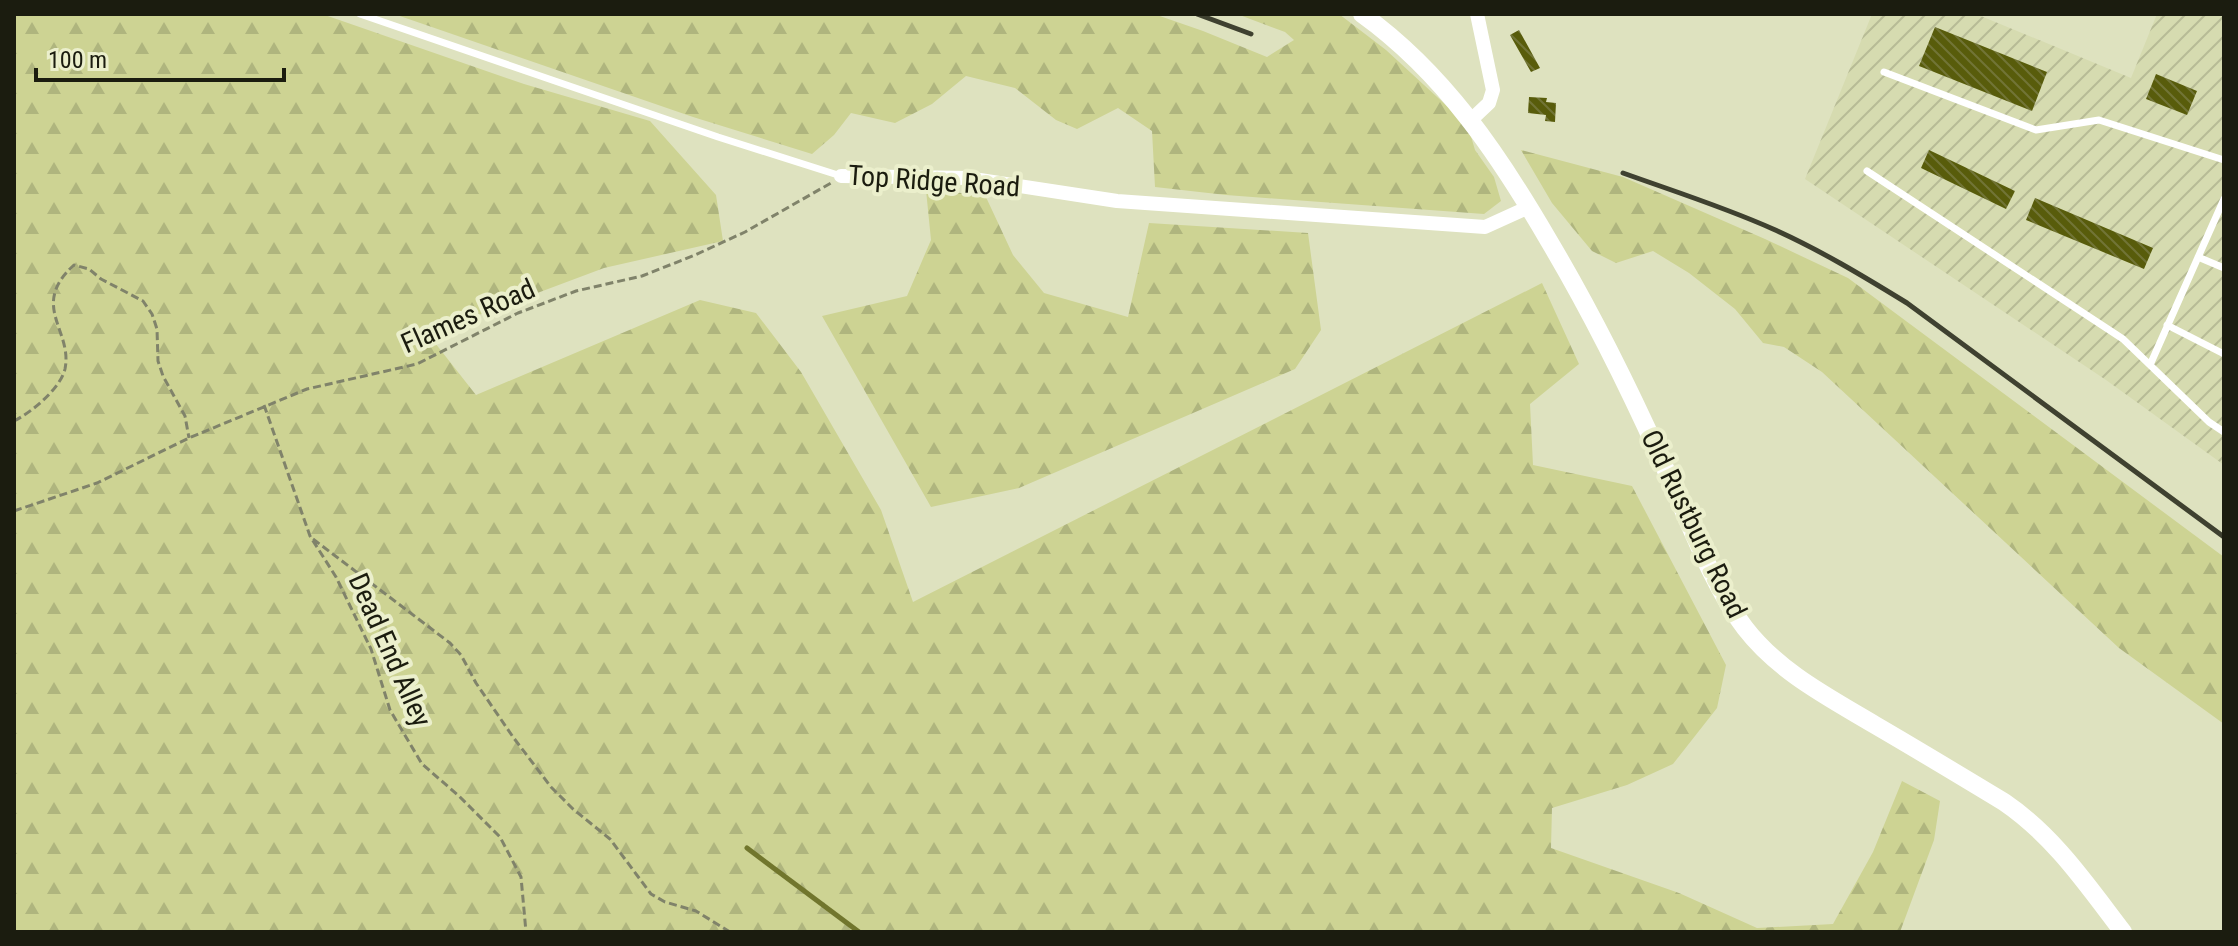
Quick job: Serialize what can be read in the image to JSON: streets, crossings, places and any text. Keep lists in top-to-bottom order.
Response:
{
  "streets": {
    "street": ["Top Ridge Road", "Old Rustburg Road"],
    "path": ["Flames Road", "Dead End Alley"]
  },
  "crossings": [
    ["Top Ridge Road", "Flames Road"],
    ["Top Ridge Road", "Old Rustburg Road"],
    ["Flames Road", "Dead End Alley"]
  ],
  "scale_bar": "100 m"
}
